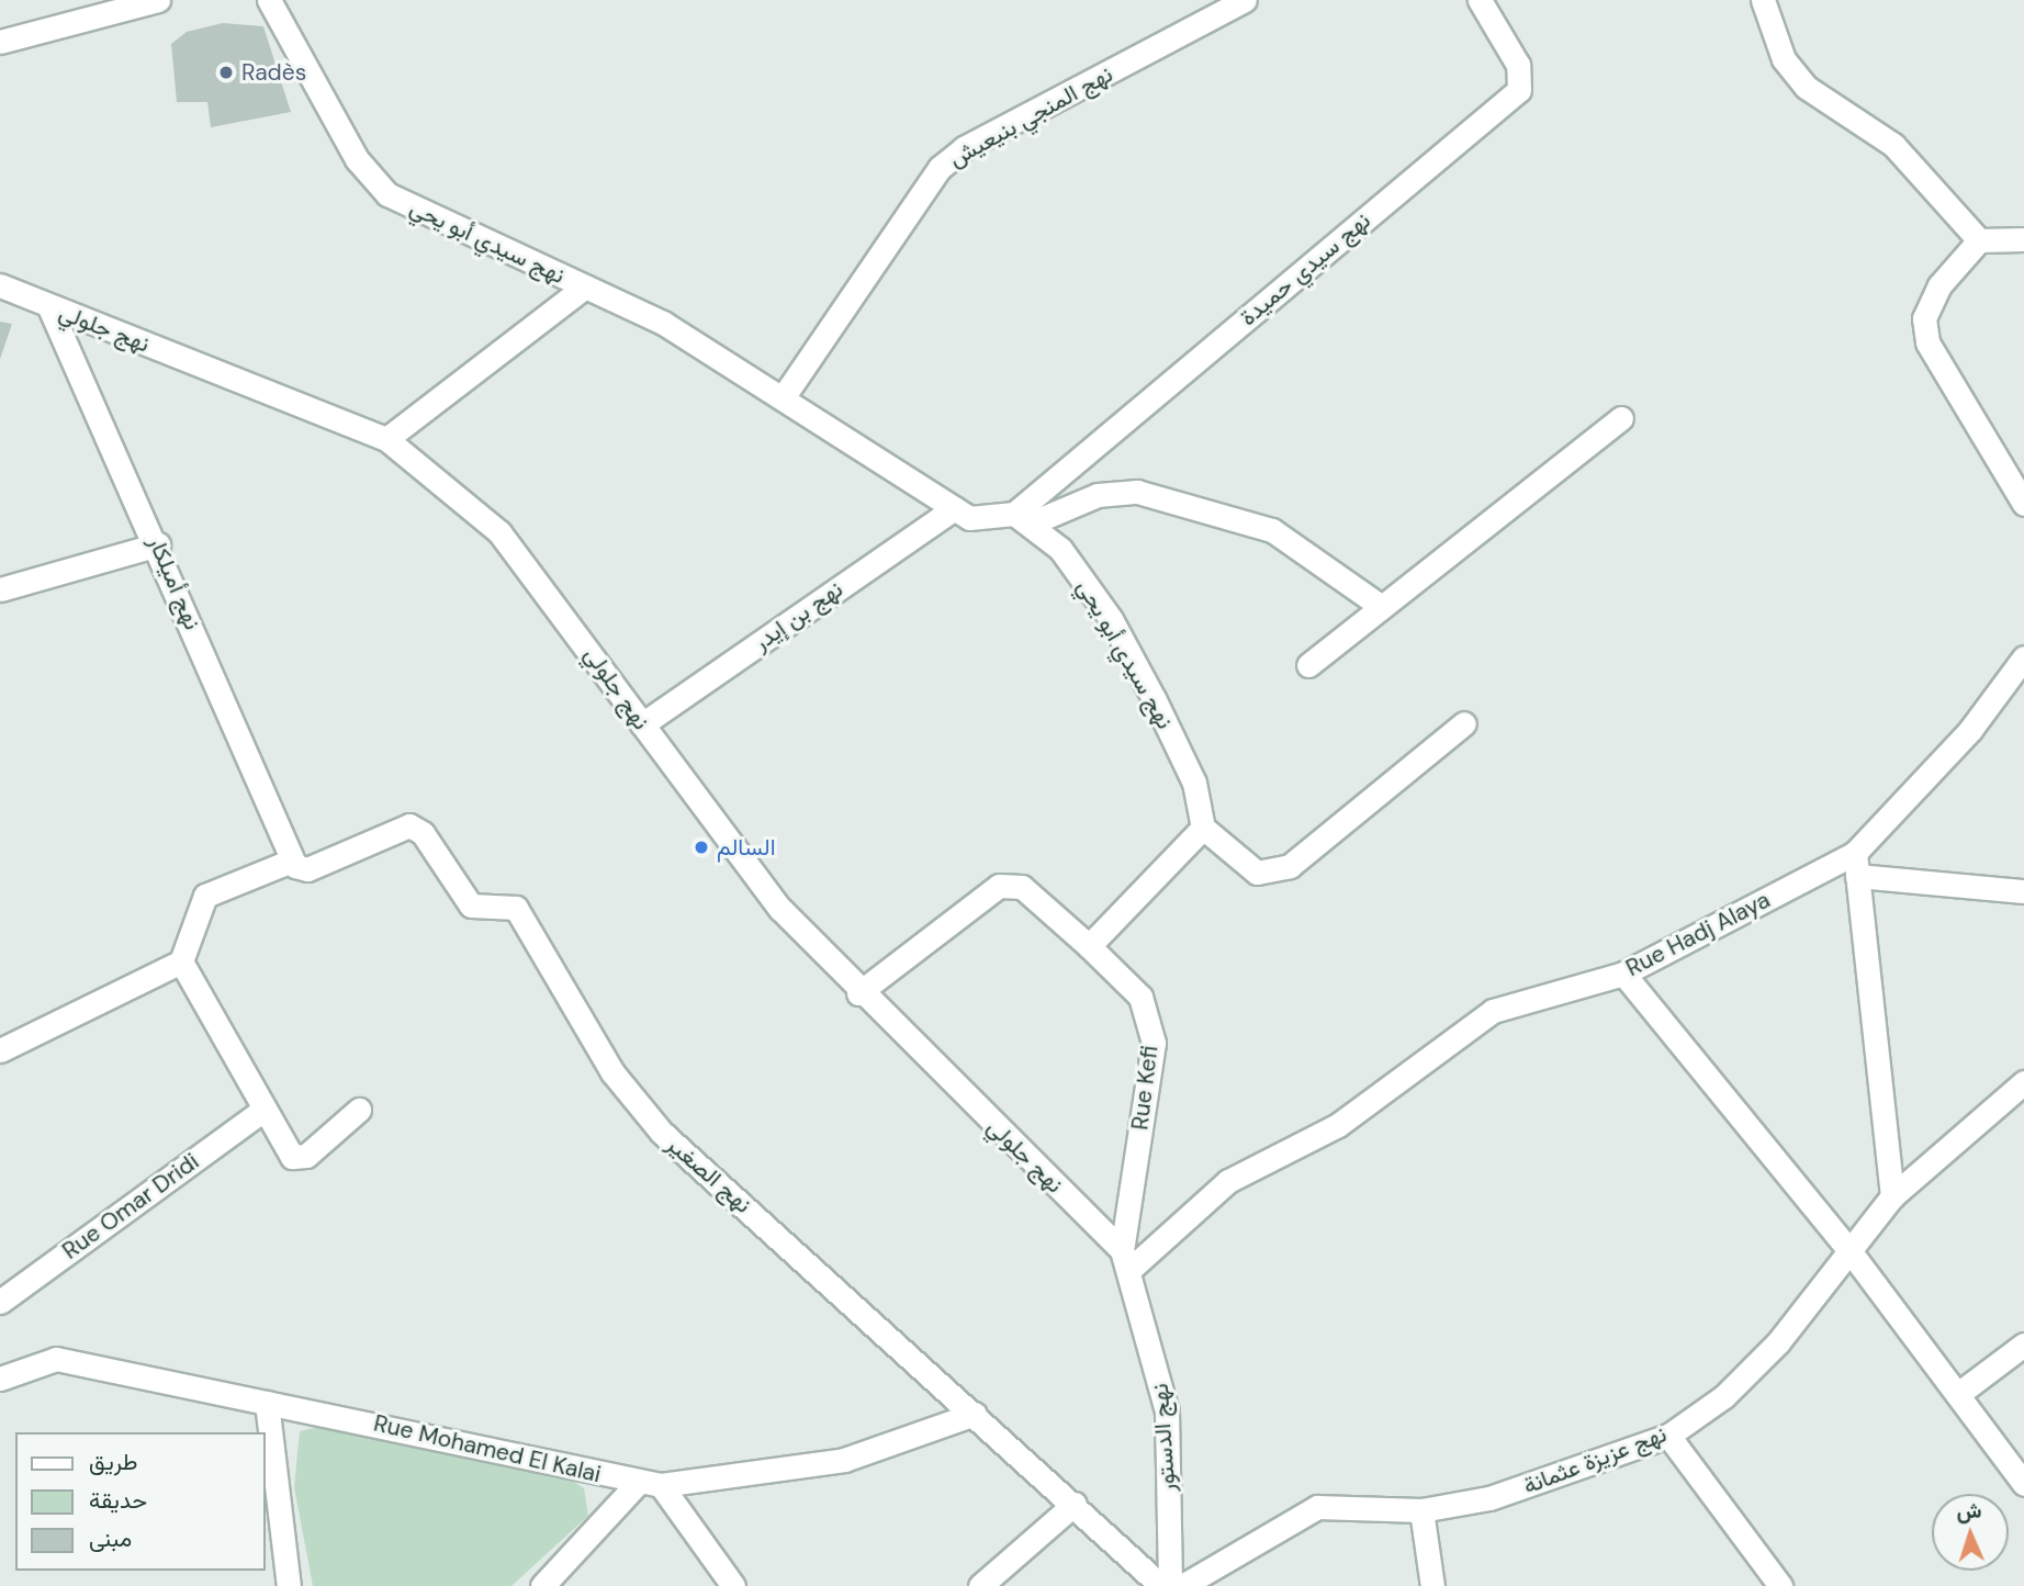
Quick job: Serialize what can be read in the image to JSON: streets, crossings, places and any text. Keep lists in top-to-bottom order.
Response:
{
  "streets": {
    "street": [
      "نهج المنجي بنيعيش",
      "نهج سيدي أبو يحي",
      "نهج سيدي حميدة",
      "نهج جلولي",
      "نهج أميلكار",
      "نهج بن إيدر",
      "Rue Hadj Alaya",
      "Rue Kefi",
      "نهج الصغير",
      "Rue Omar Dridi",
      "نهج الدستور",
      "Rue Mohamed El Kalai",
      "نهج عزيزة عثمانة"
    ]
  },
  "crossings": [
    ["نهج المنجي بنيعيش", "نهج سيدي أبو يحي"],
    ["نهج سيدي أبو يحي", "نهج سيدي حميدة"],
    ["نهج سيدي أبو يحي", "نهج جلولي"],
    ["نهج سيدي أبو يحي", "نهج بن إيدر"],
    ["نهج جلولي", "نهج أميلكار"],
    ["نهج جلولي", "نهج بن إيدر"],
    ["نهج جلولي", "Rue Hadj Alaya"],
    ["نهج جلولي", "Rue Kefi"],
    ["نهج جلولي", "نهج الدستور"],
    ["نهج أميلكار", "نهج الصغير"],
    ["Rue Hadj Alaya", "Rue Kefi"],
    ["Rue Hadj Alaya", "نهج الدستور"],
    ["Rue Kefi", "نهج الدستور"],
    ["نهج الصغير", "Rue Mohamed El Kalai"]
  ],
  "places": ["Radès", "السالم"],
  "legend": ["طريق", "حديقة", "مبنى"],
  "north": "top"
}
